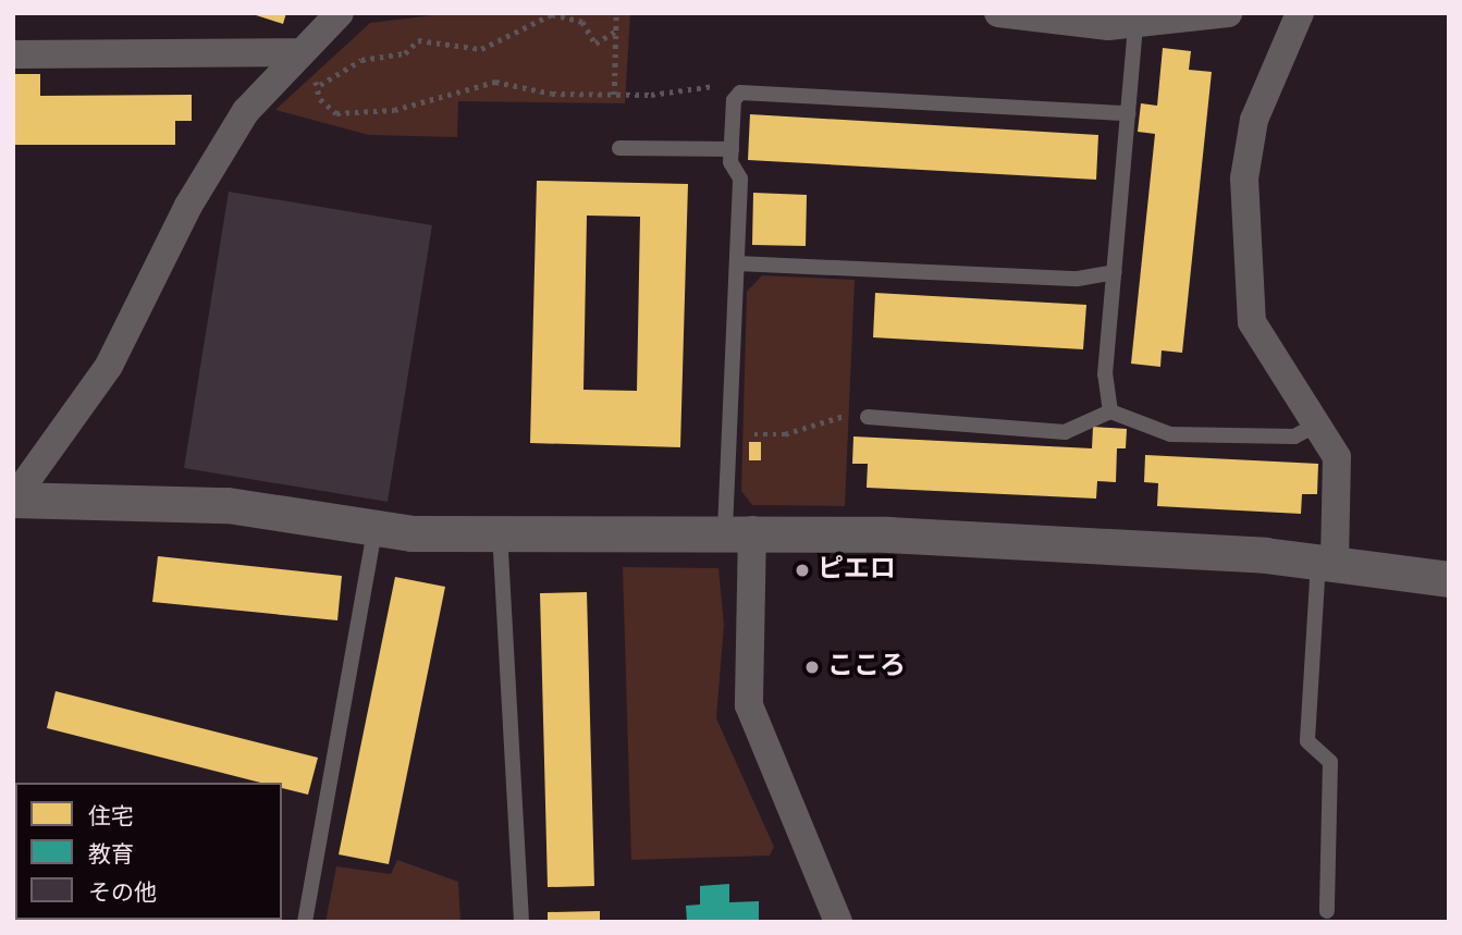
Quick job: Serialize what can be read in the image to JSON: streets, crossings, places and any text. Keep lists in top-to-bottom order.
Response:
{
  "places": ["ピエロ", "こころ"],
  "legend": ["住宅", "教育", "その他"]
}
